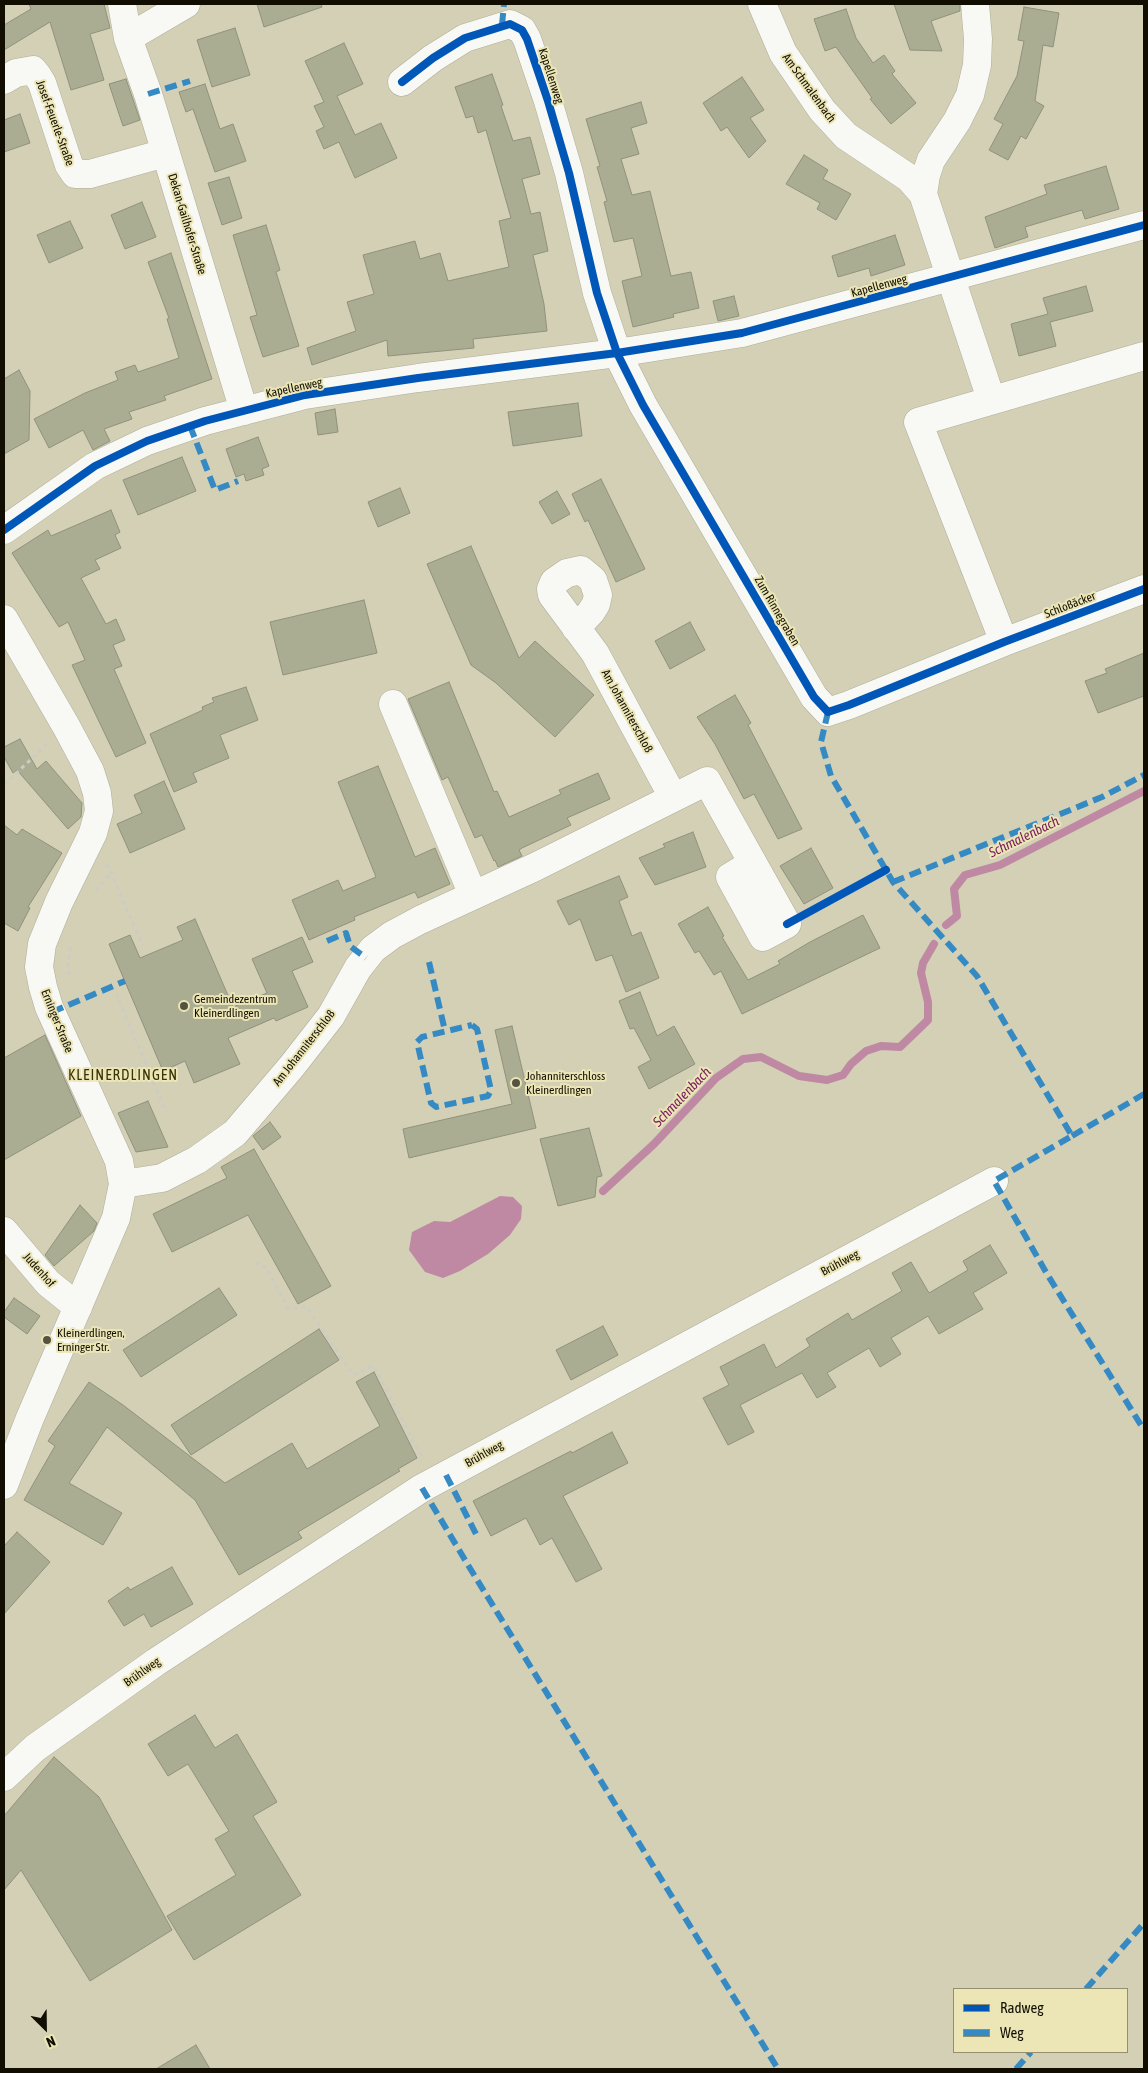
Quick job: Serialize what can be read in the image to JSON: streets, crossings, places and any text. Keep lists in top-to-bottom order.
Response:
{
  "streets": {
    "street": [
      "Kapellenweg",
      "Am Schmalenbach",
      "Josef-Feuerle-Straße",
      "Dekan-Gailhofer-Straße",
      "Schloßäcker",
      "Zum Rinnegraben",
      "Am Johanniterschloß",
      "Erninger Straße",
      "Brühlweg",
      "Judenhof"
    ]
  },
  "crossings": [
    ["Kapellenweg", "Am Schmalenbach"],
    ["Kapellenweg", "Dekan-Gailhofer-Straße"],
    ["Kapellenweg", "Zum Rinnegraben"],
    ["Josef-Feuerle-Straße", "Dekan-Gailhofer-Straße"],
    ["Schloßäcker", "Zum Rinnegraben"],
    ["Am Johanniterschloß", "Erninger Straße"],
    ["Erninger Straße", "Judenhof"]
  ],
  "districts": ["KLEINERDLINGEN"],
  "water": ["Schmalenbach"],
  "places": ["Gemeindezentrum Kleinerdlingen", "Johanniterschloss Kleinerdlingen", "Kleinerdlingen, Erninger Str."],
  "legend": ["Radweg", "Weg"],
  "north": "bottom right"
}
